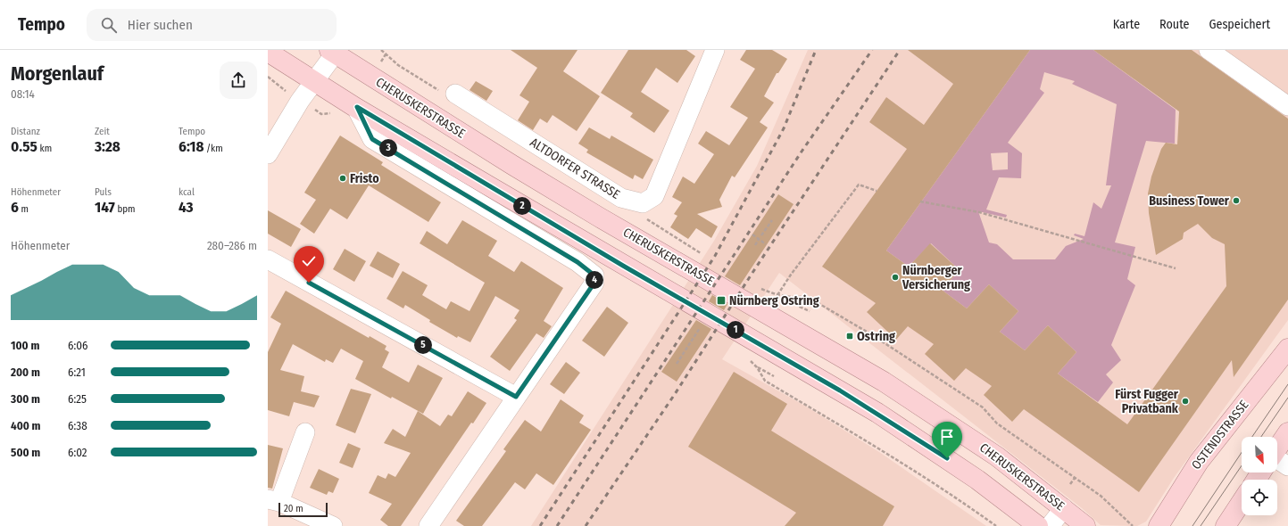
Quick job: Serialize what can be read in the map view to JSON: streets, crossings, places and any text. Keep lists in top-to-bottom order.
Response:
{
  "streets": {
    "main road": ["CHERUSKERSTRASSE", "OSTENDSTRASSE"],
    "street": ["ALTDORFER STRASSE"]
  },
  "places": {
    "other": [
      "Fristo",
      "Business Tower",
      "Nürnberger Versicherung",
      "Fürst Fugger Privatbank"
    ],
    "transit": ["Nürnberg Ostring", "Ostring"]
  },
  "scale_bar": "20 m",
  "north": "bottom right",
  "page": {
    "header": "Tempo",
    "search": "Hier suchen",
    "nav": ["Karte", "Route", "Gespeichert"],
    "heading": ["Morgenlauf", "08:14"],
    "stats": [
      ["Distanz", "0.55 km"],
      ["Zeit", "3:28"],
      ["Tempo", "6:18 /km"],
      ["Höhenmeter", "6 m"],
      ["Puls", "147 bpm"],
      ["kcal", "43"]
    ],
    "pins": [
      "3",
      "2",
      "4",
      "1",
      "5"
    ],
    "chart": ["Höhenmeter", "280–286 m"],
    "list": [
      {
        "name": "100 m",
        "note": "6:06"
      },
      {
        "name": "200 m",
        "note": "6:21"
      },
      {
        "name": "300 m",
        "note": "6:25"
      },
      {
        "name": "400 m",
        "note": "6:38"
      },
      {
        "name": "500 m",
        "note": "6:02"
      }
    ],
    "scale": "20 m"
  }
}
